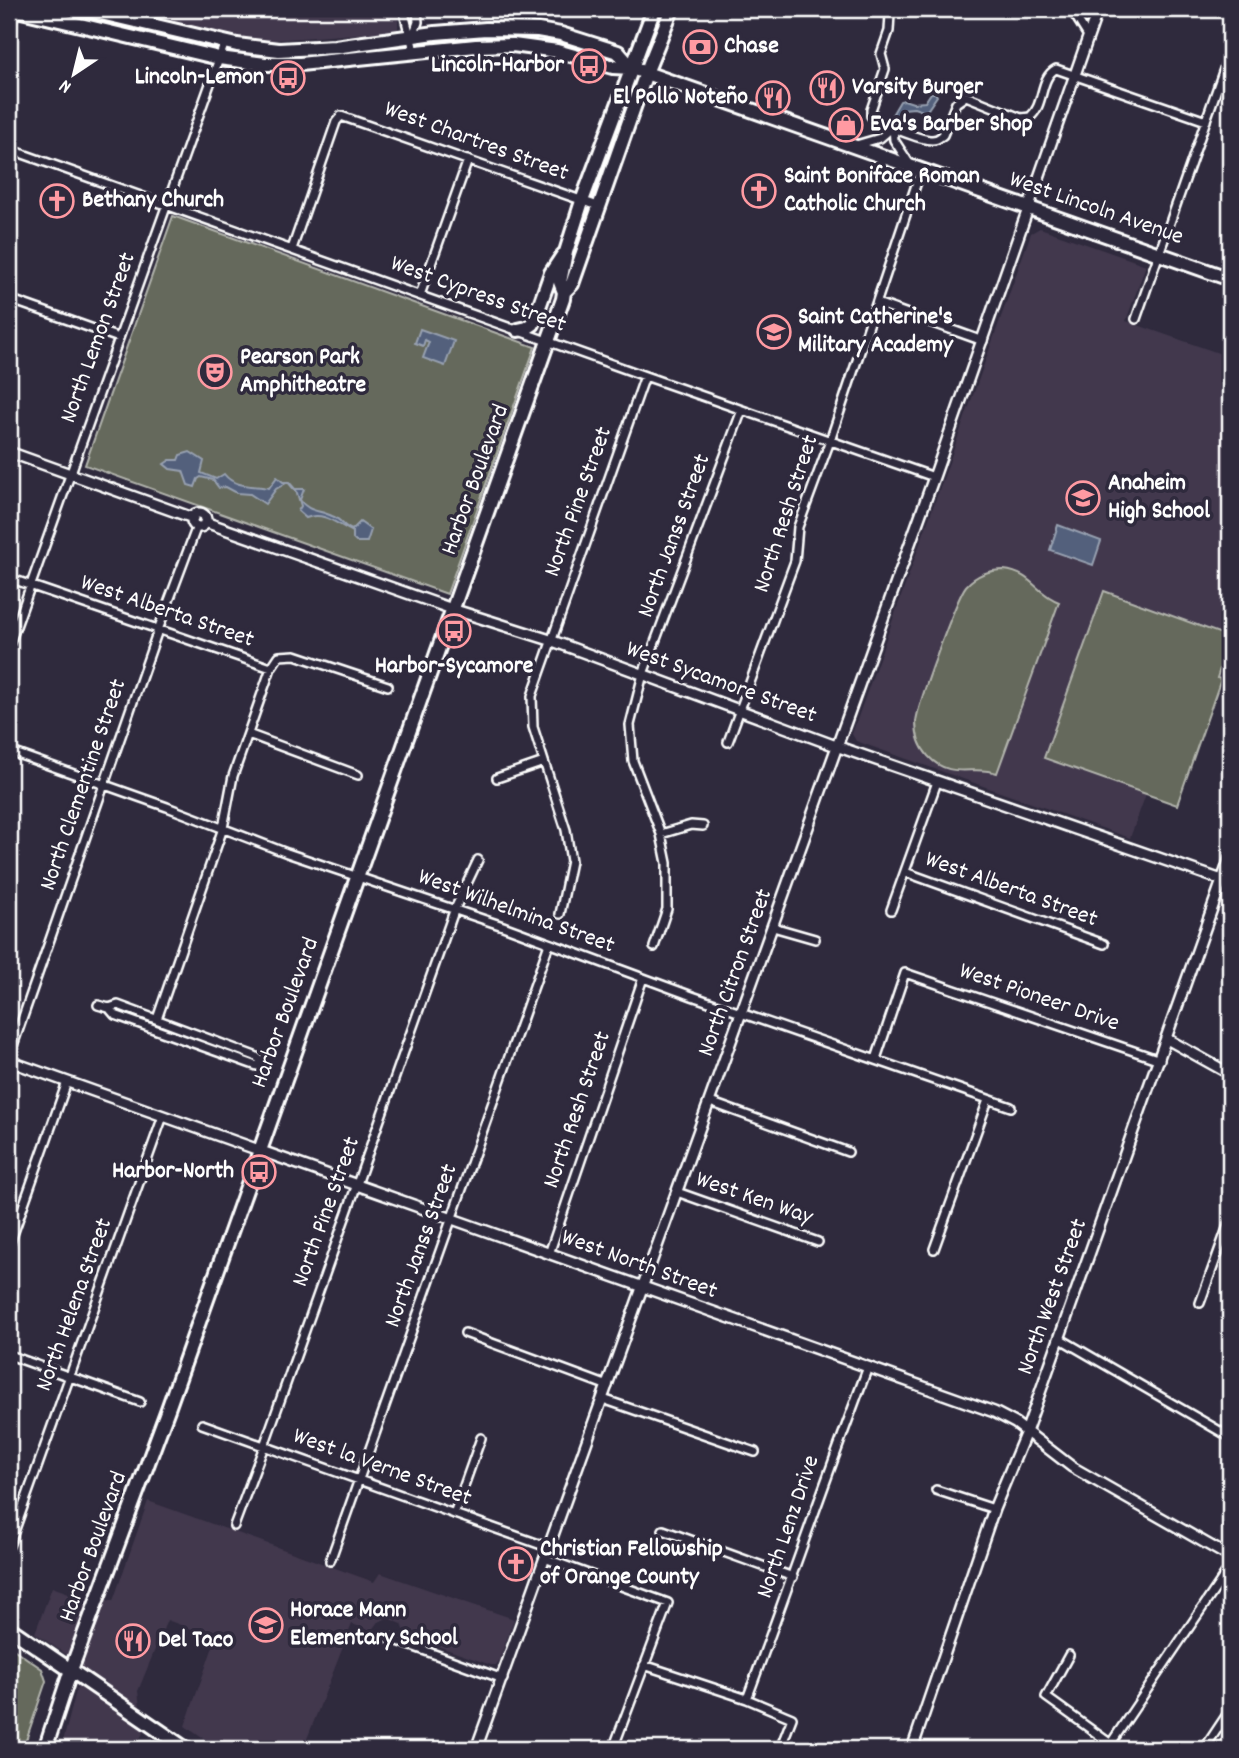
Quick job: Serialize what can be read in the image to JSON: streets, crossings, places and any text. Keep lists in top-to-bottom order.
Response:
{
  "streets": {
    "main road": ["West Lincoln Avenue", "Harbor Boulevard"],
    "street": [
      "West Chartres Street",
      "West Cypress Street",
      "North Lemon Street",
      "North Pine Street",
      "North Resh Street",
      "North Janss Street",
      "West Alberta Street",
      "West Sycamore Street",
      "North Clementine Street",
      "West Wilhelmina Street",
      "North Citron Street",
      "West Pioneer Drive",
      "West Ken Way",
      "West North Street",
      "North West Street",
      "North Helena Street",
      "West la Verne Street",
      "North Lenz Drive"
    ]
  },
  "crossings": [
    ["West Chartres Street", "West Cypress Street"],
    ["West Chartres Street", "Harbor Boulevard"],
    ["West Lincoln Avenue", "North Lemon Street"],
    ["West Lincoln Avenue", "Harbor Boulevard"],
    ["West Lincoln Avenue", "North Resh Street"],
    ["West Lincoln Avenue", "North Citron Street"],
    ["West Cypress Street", "North Lemon Street"],
    ["West Cypress Street", "Harbor Boulevard"],
    ["West Cypress Street", "North Pine Street"],
    ["West Cypress Street", "North Resh Street"],
    ["West Cypress Street", "North Janss Street"],
    ["West Cypress Street", "North Citron Street"],
    ["North Lemon Street", "West Alberta Street"],
    ["North Lemon Street", "West Sycamore Street"],
    ["Harbor Boulevard", "West Sycamore Street"],
    ["Harbor Boulevard", "West Wilhelmina Street"],
    ["Harbor Boulevard", "West North Street"],
    ["North Pine Street", "West Sycamore Street"],
    ["North Pine Street", "West Wilhelmina Street"],
    ["North Pine Street", "West North Street"],
    ["North Pine Street", "West la Verne Street"],
    ["North Resh Street", "West Sycamore Street"],
    ["North Resh Street", "West Wilhelmina Street"],
    ["North Resh Street", "West North Street"],
    ["North Janss Street", "West Sycamore Street"],
    ["North Janss Street", "West Wilhelmina Street"],
    ["North Janss Street", "West North Street"],
    ["North Janss Street", "West la Verne Street"],
    ["West Alberta Street", "North Clementine Street"],
    ["West Sycamore Street", "North Clementine Street"],
    ["West Sycamore Street", "North Citron Street"],
    ["West Sycamore Street", "North West Street"],
    ["North Clementine Street", "West Wilhelmina Street"],
    ["North Clementine Street", "West North Street"],
    ["West Wilhelmina Street", "North Citron Street"],
    ["West Wilhelmina Street", "West Pioneer Drive"],
    ["North Citron Street", "West Ken Way"],
    ["North Citron Street", "West North Street"],
    ["North Citron Street", "West la Verne Street"],
    ["West Pioneer Drive", "North West Street"],
    ["West North Street", "North West Street"],
    ["West North Street", "North Helena Street"],
    ["West North Street", "North Lenz Drive"]
  ],
  "places": {
    "bank": ["Chase"],
    "bus stop": [
      "Lincoln-Harbor",
      "Lincoln-Lemon",
      "Harbor-Sycamore",
      "Harbor-North"
    ],
    "restaurant": ["Varsity Burger", "El Pollo Noteño", "Del Taco"],
    "shop": ["Eva's Barber Shop"],
    "church": ["Saint Boniface Roman Catholic Church", "Bethany Church", "Christian Fellowship of Orange County"],
    "school or university": ["Saint Catherine's Military Academy", "Anaheim High School", "Horace Mann Elementary School"],
    "theatre": ["Pearson Park Amphitheatre"]
  },
  "north": "bottom left"
}
